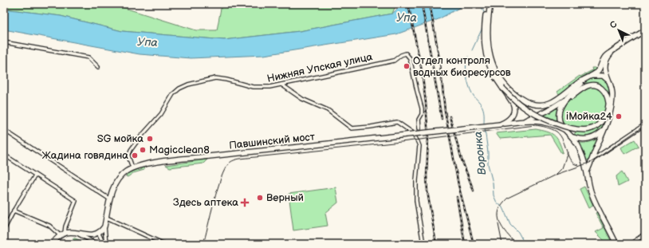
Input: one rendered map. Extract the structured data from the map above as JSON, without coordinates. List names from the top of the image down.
{
  "streets": {
    "main road": ["Павшинский мост"],
    "street": ["Нижняя Упская улица"]
  },
  "crossings": [
    ["Нижняя Упская улица", "Павшинский мост"]
  ],
  "water": ["Упа", "Воронка"],
  "places": {
    "other": [
      "Отдел контроля водных биоресурсов",
      "iМойка24",
      "SG мойка",
      "Magicclean8",
      "Жадина говядина",
      "Верный"
    ],
    "health": ["Здесь аптека"]
  },
  "north": "top left"
}
